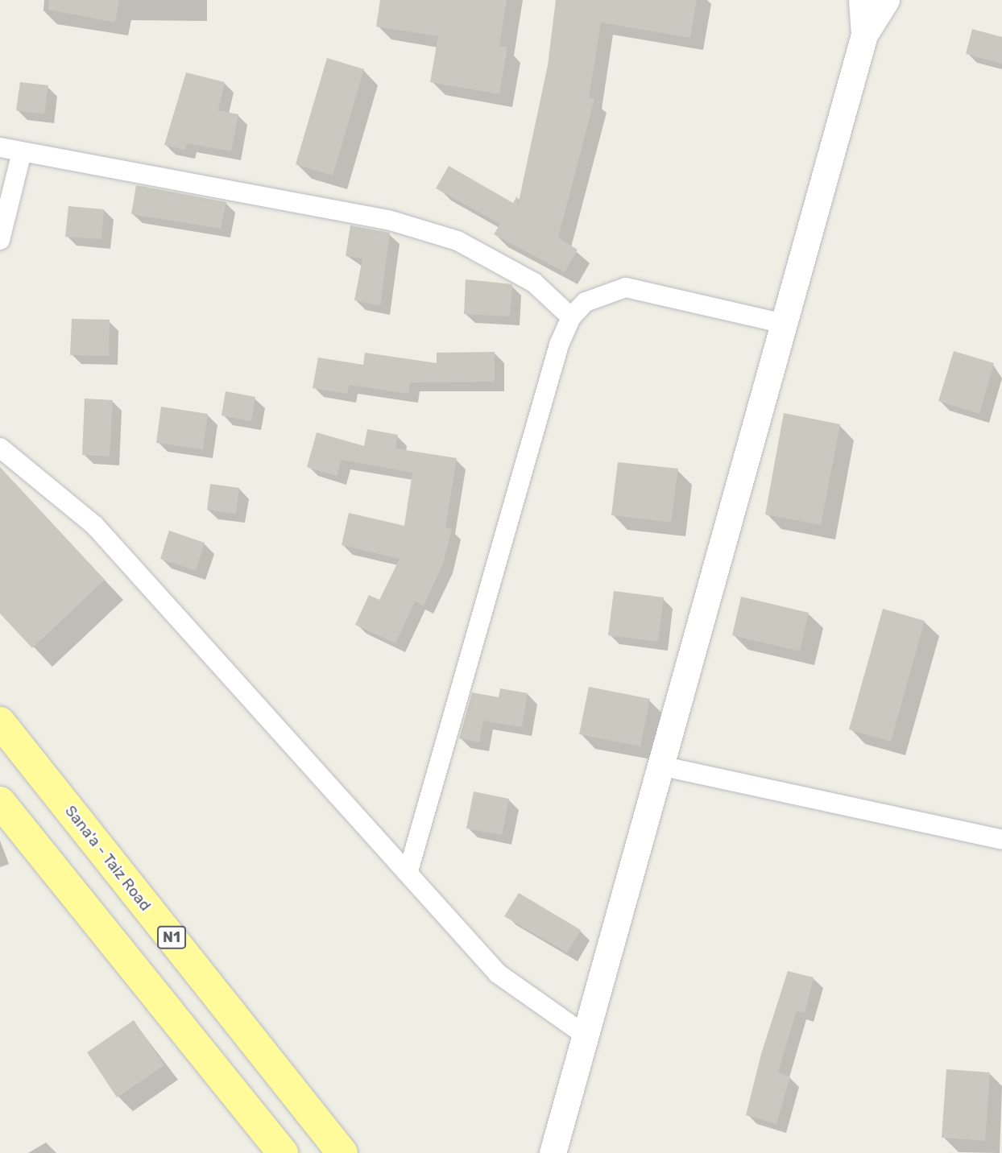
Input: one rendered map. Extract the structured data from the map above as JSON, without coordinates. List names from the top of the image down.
{
  "streets": {
    "highway": ["Sana'a - Taiz Road", "N1"]
  }
}
